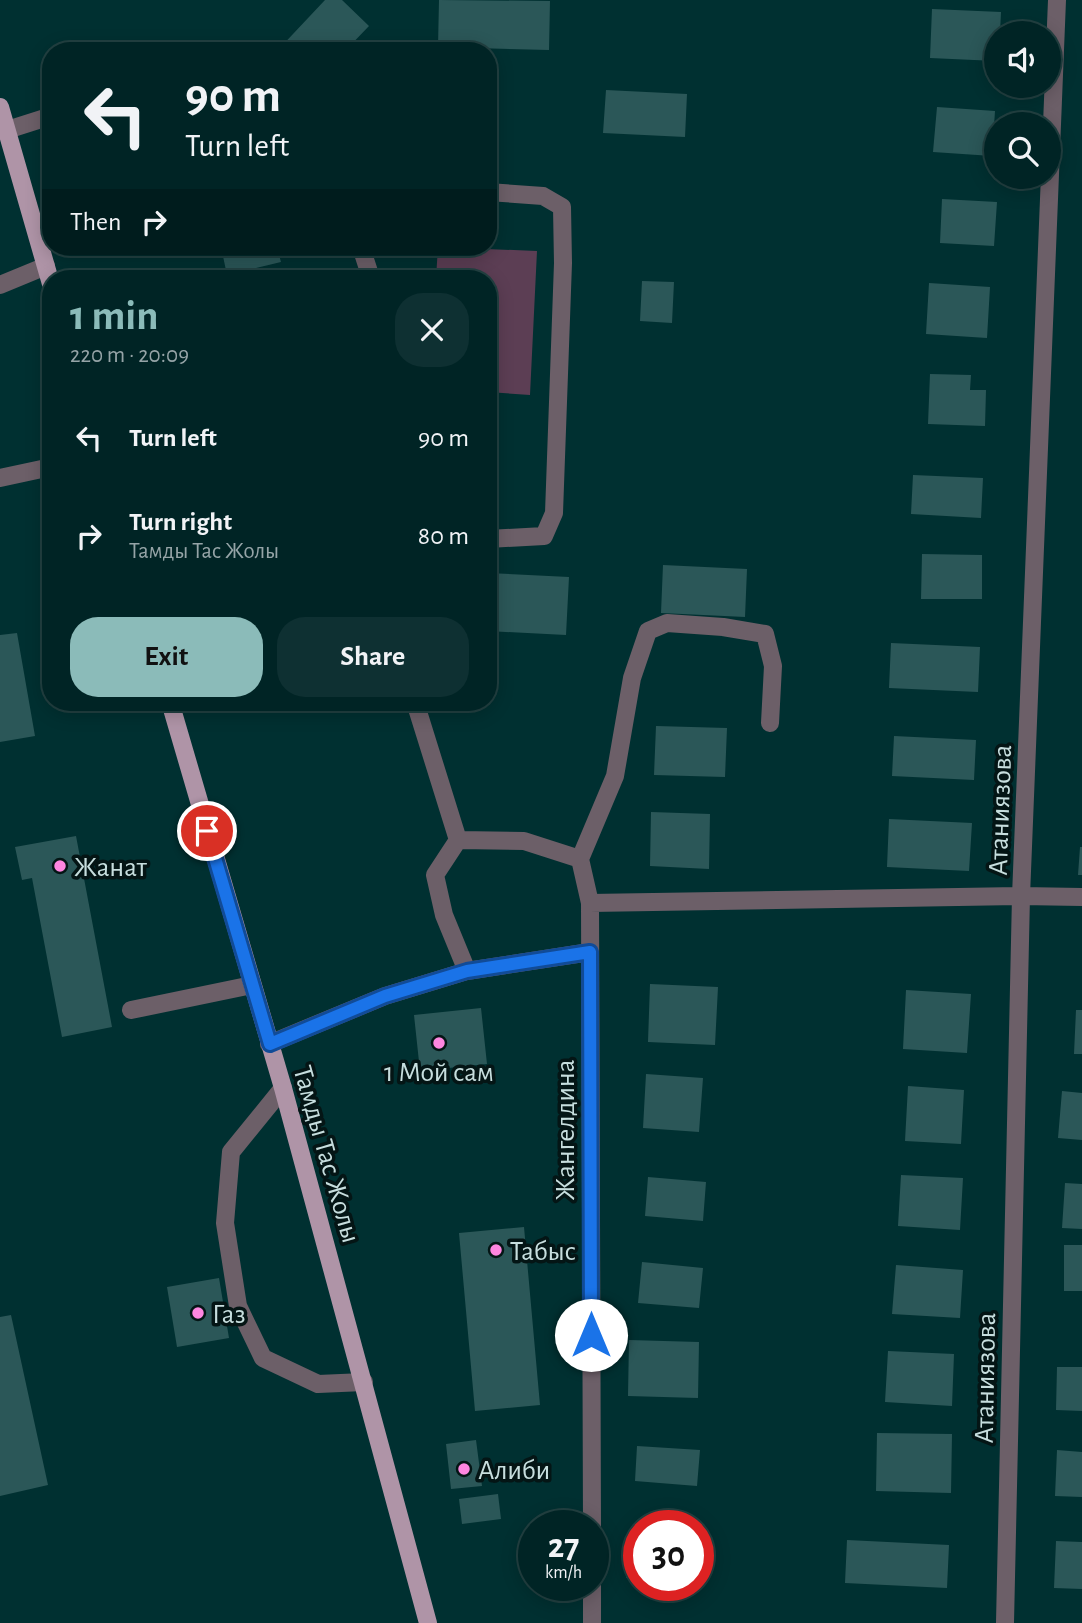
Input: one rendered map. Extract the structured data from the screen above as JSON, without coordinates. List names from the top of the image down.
{
  "streets": {
    "main road": ["Тамды Тас Жолы"],
    "street": ["Атаниязова", "Жангелдина"]
  },
  "places": [
    "Жанат",
    "1 Мой сам",
    "Табыс",
    "Газ",
    "Алиби"
  ],
  "page": {
    "turn": ["90 m", "Turn left"],
    "then": "Then",
    "heading": ["1 min", "220 m · 20:09"],
    "list": [
      {
        "name": "Turn left",
        "value": "90 m"
      },
      {
        "name": "Turn right",
        "note": "Тамды Тас Жолы",
        "value": "80 m"
      }
    ],
    "buttons": ["Exit", "Share"],
    "speed": "27 km/h",
    "limit": "30"
  }
}
